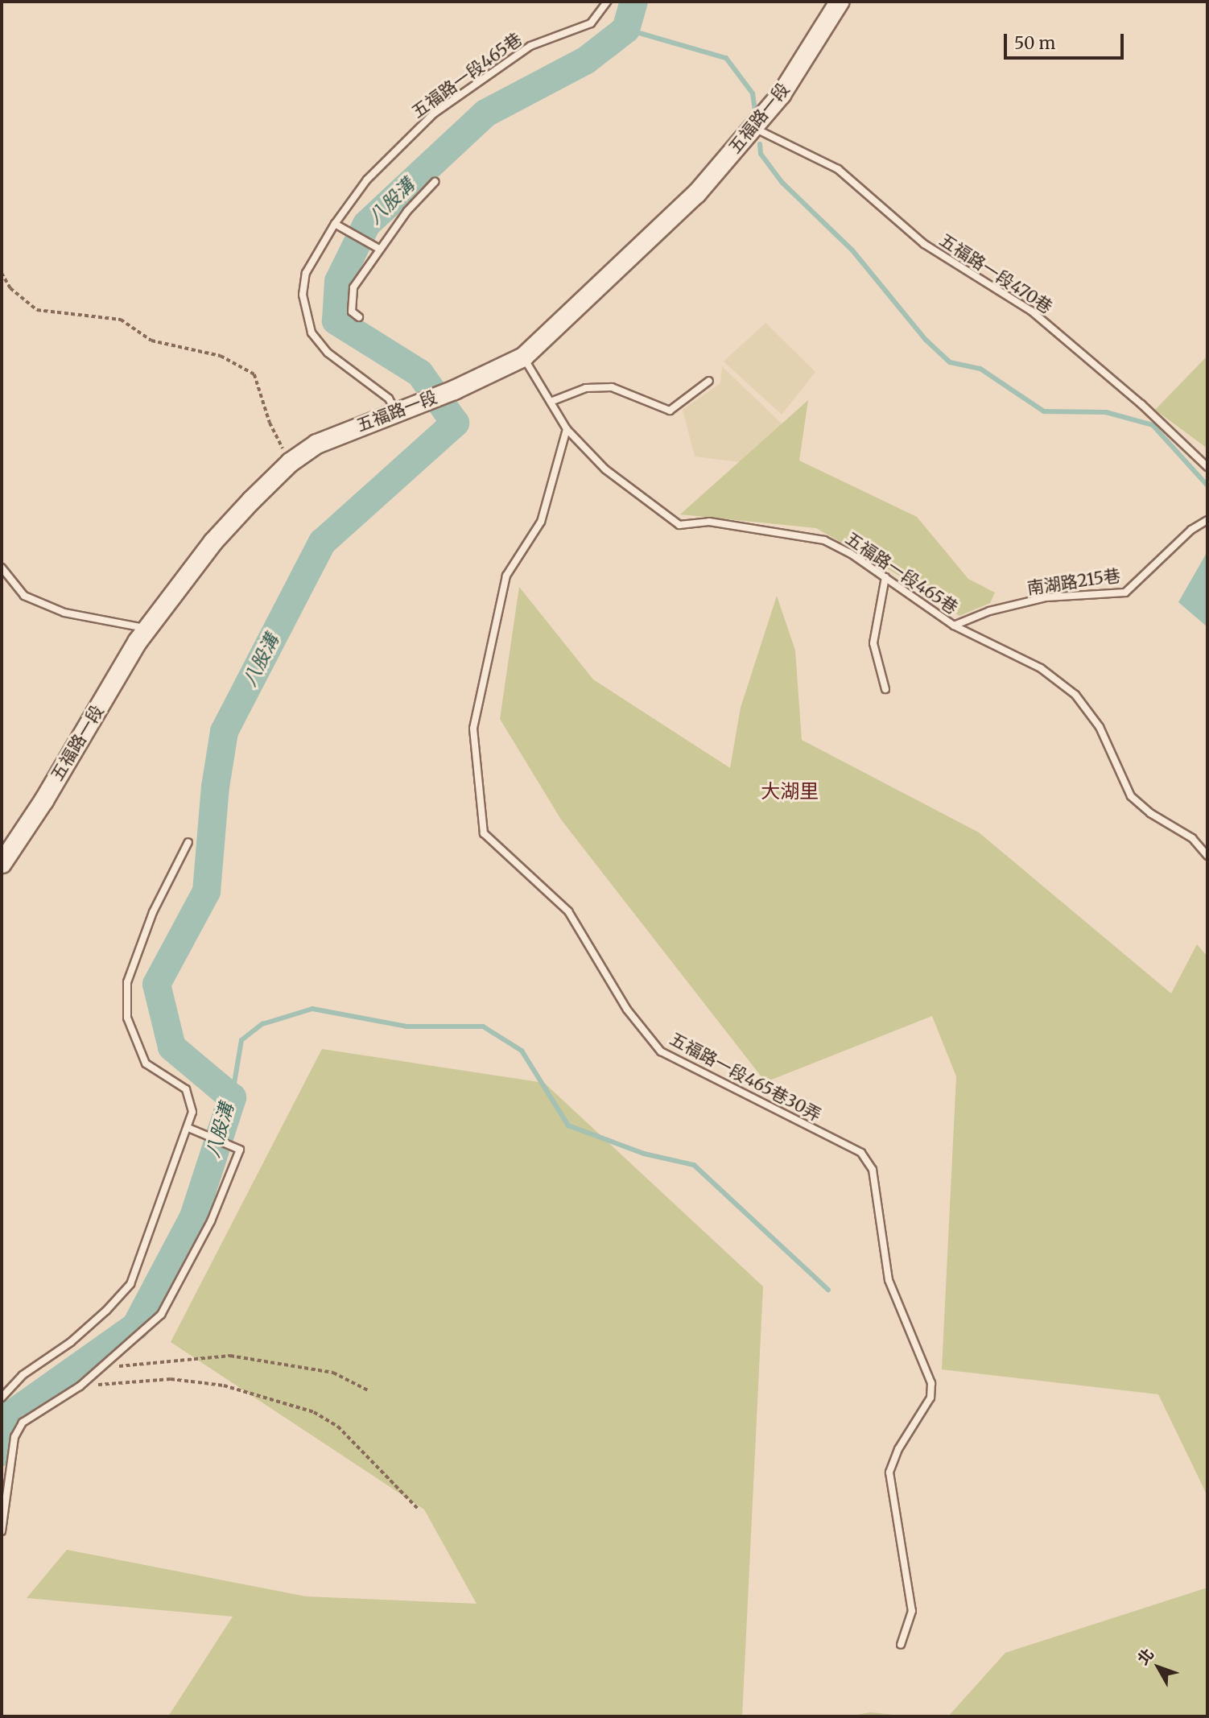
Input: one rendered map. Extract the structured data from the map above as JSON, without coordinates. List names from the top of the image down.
{
  "streets": {
    "main road": ["五福路一段"],
    "lane": [
      "五福路一段465巷",
      "五福路一段470巷",
      "南湖路215巷",
      "五福路一段465巷30弄"
    ]
  },
  "crossings": [
    ["五福路一段465巷", "五福路一段"],
    ["五福路一段465巷", "南湖路215巷"],
    ["五福路一段465巷", "五福路一段465巷30弄"],
    ["五福路一段", "五福路一段470巷"]
  ],
  "districts": ["大湖里"],
  "water": ["八股溝"],
  "scale_bar": "50 m",
  "north": "top left"
}
